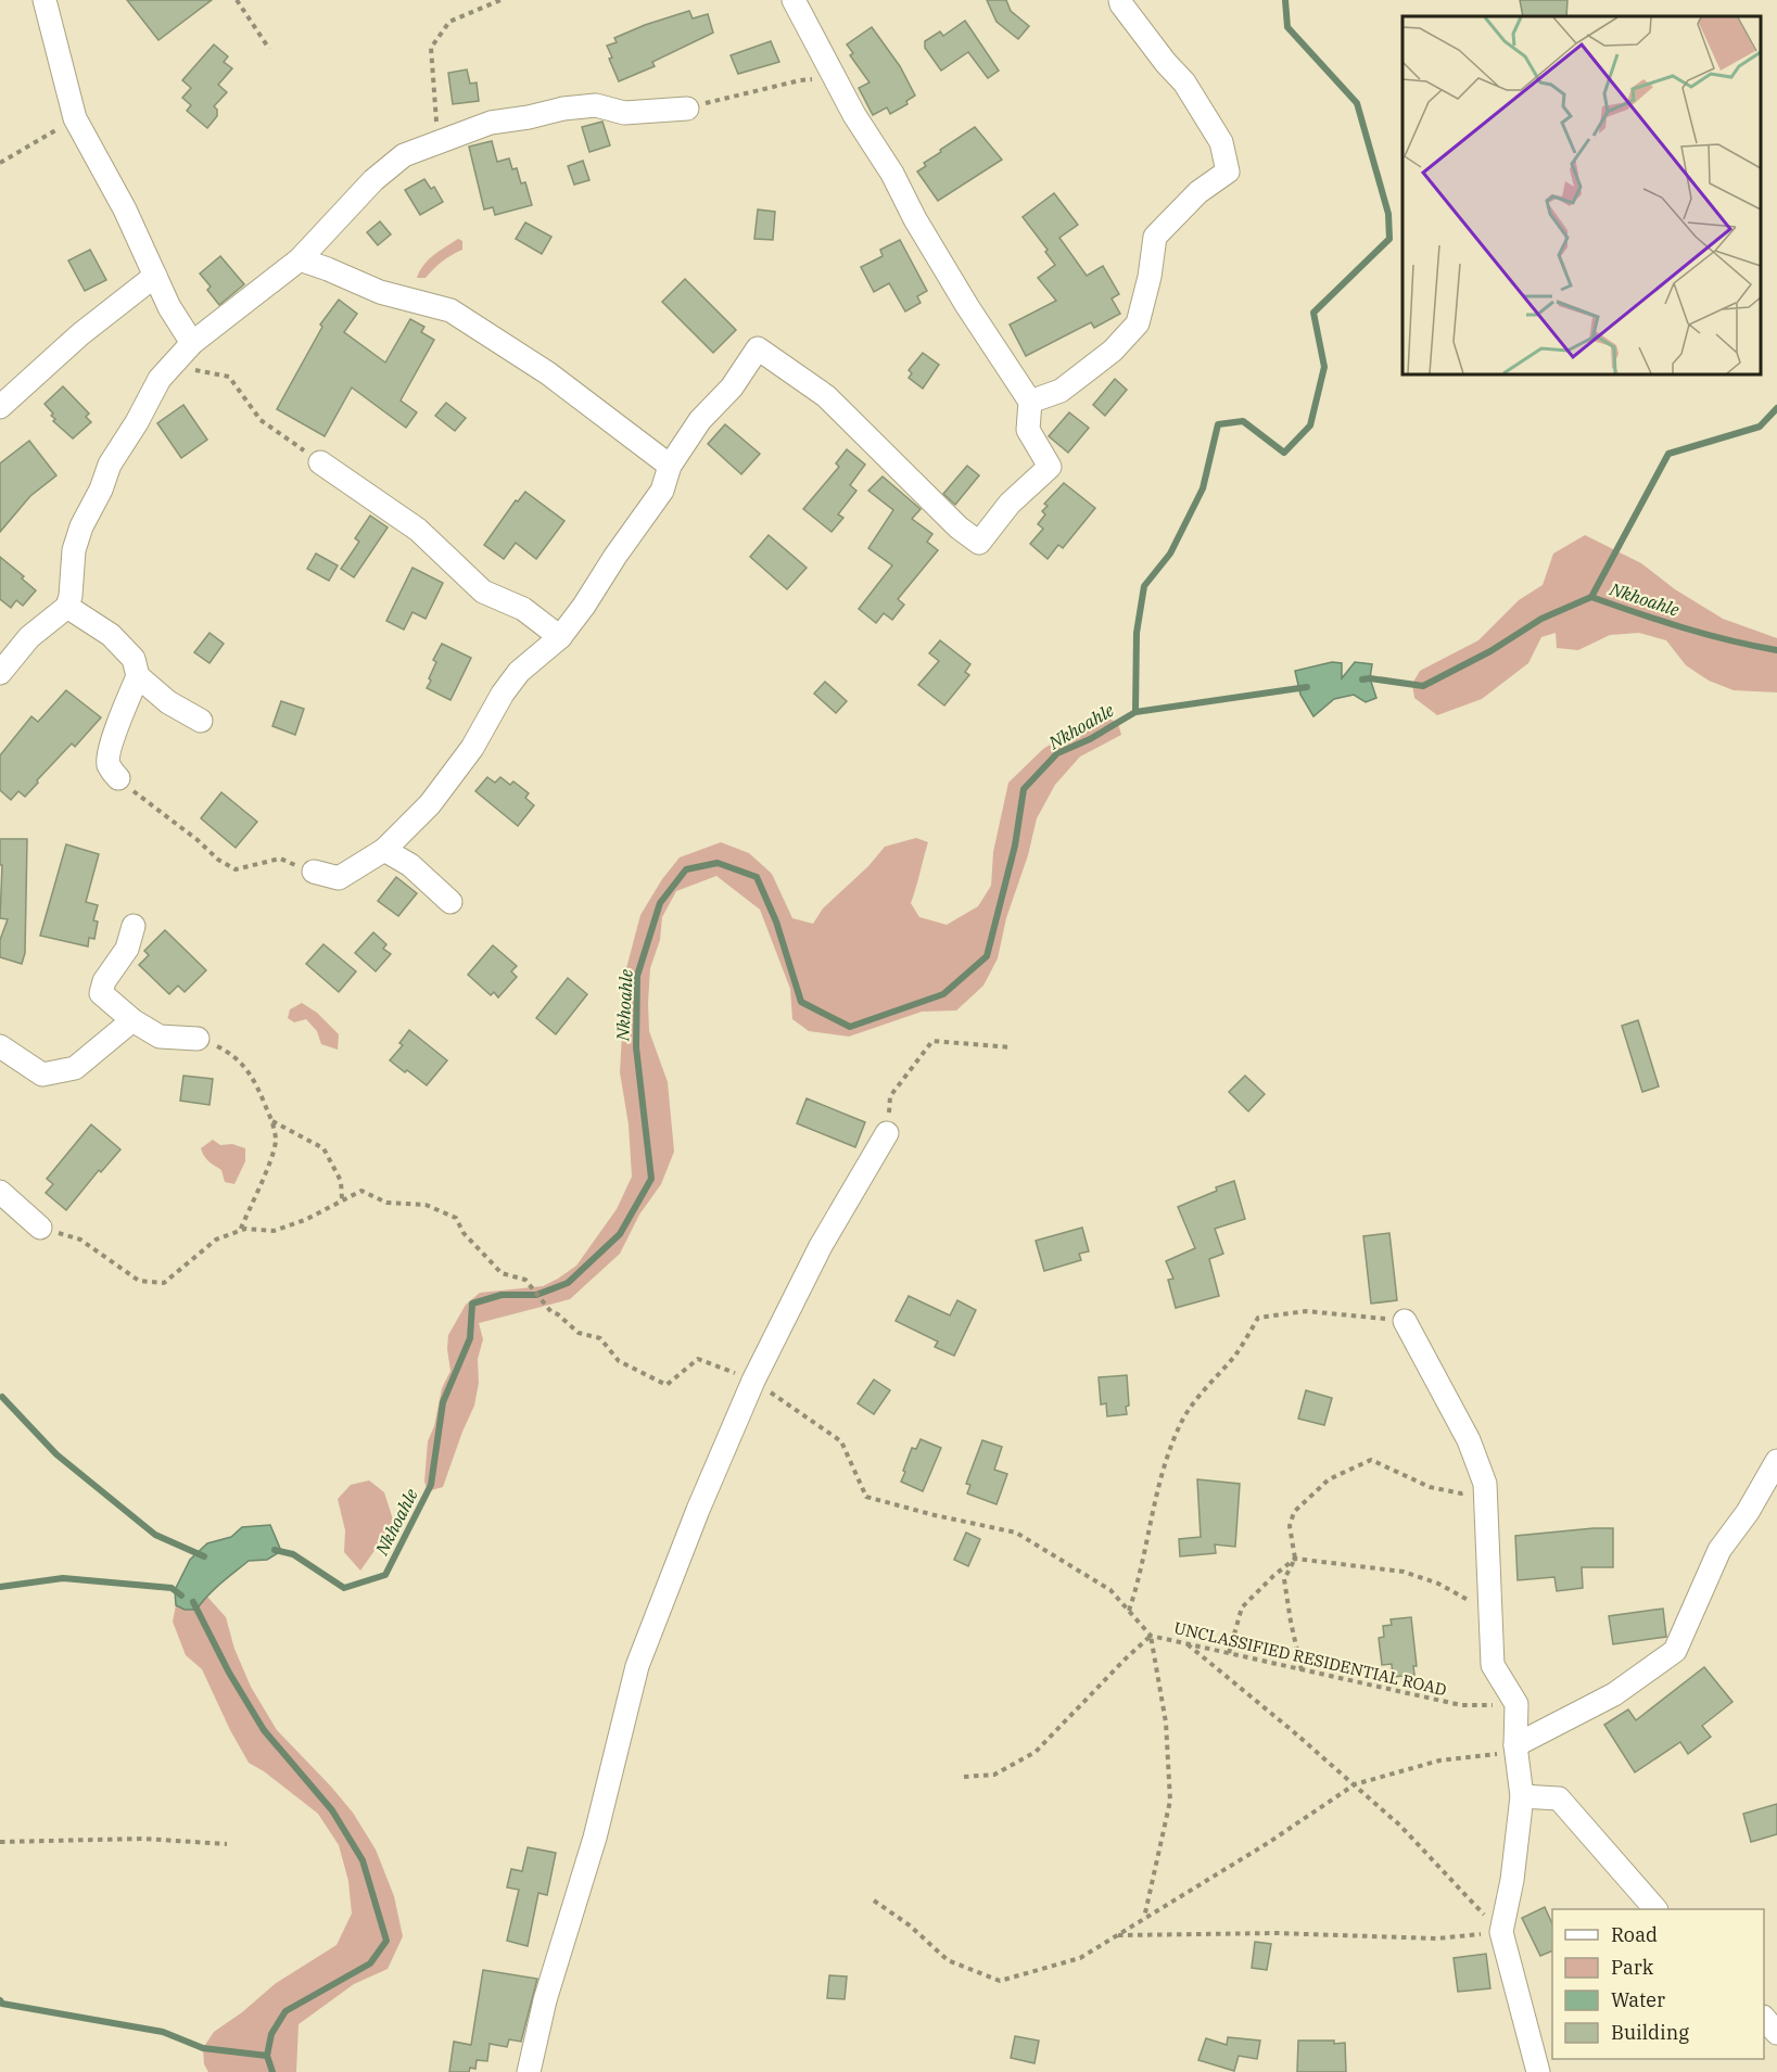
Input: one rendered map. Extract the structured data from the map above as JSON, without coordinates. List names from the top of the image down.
{
  "streets": {
    "path": ["UNCLASSIFIED RESIDENTIAL ROAD"]
  },
  "water": ["Nkhoahle"],
  "legend": [
    "Road",
    "Park",
    "Water",
    "Building"
  ]
}
